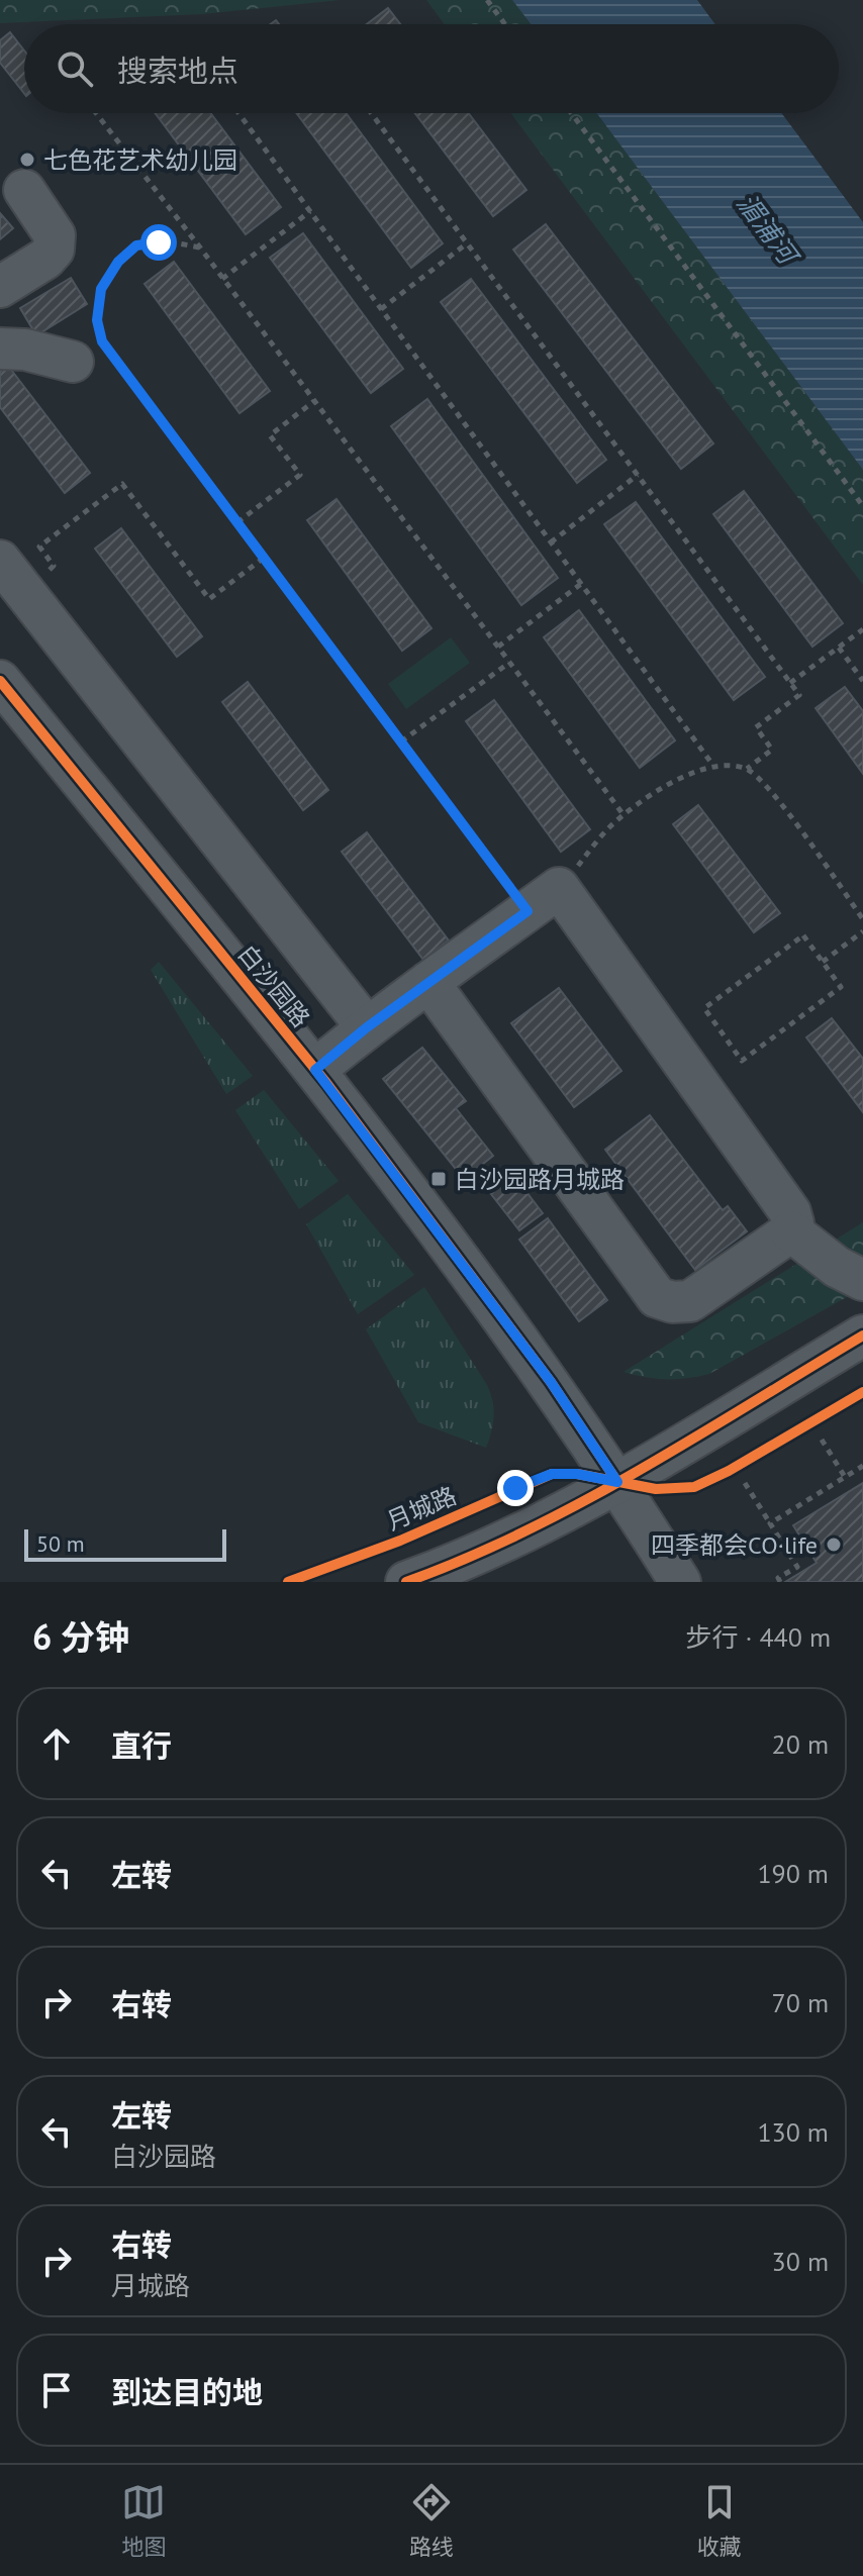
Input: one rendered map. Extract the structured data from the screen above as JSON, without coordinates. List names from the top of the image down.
{
  "streets": {
    "street": ["白沙园路"],
    "cycle path": ["月城路"]
  },
  "water": ["湄浦河"],
  "places": {
    "other": ["七色花艺术幼儿园", "四季都会CO·life"],
    "transit": ["白沙园路月城路"]
  },
  "scale_bar": "50 m",
  "page": {
    "search": "搜索地点",
    "scale": "50 m",
    "heading": ["6 分钟", "步行 · 440 m"],
    "list": [
      ["直行", "20 m"],
      ["左转", "190 m"],
      ["右转", "70 m"],
      ["左转", "白沙园路", "130 m"],
      ["右转", "月城路", "30 m"],
      "到达目的地"
    ],
    "nav": ["地图", "路线", "收藏"]
  }
}
